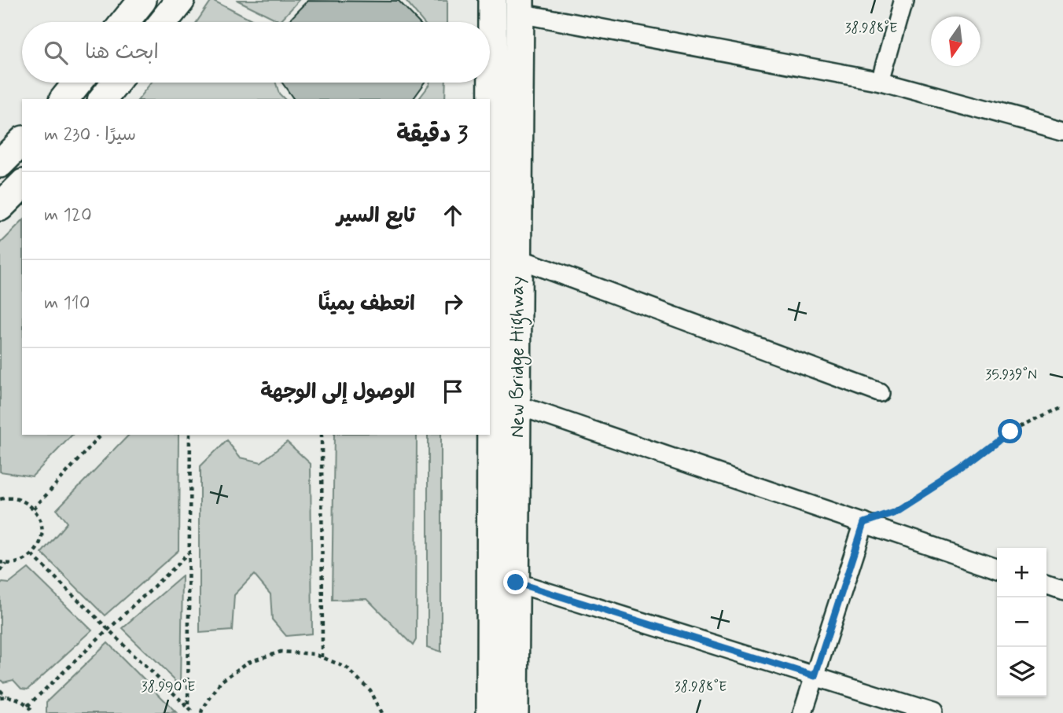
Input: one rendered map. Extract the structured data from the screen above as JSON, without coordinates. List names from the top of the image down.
{
  "streets": {
    "main road": ["New Bridge Highway"]
  },
  "north": "bottom",
  "page": {
    "search": "ابحث هنا",
    "heading": ["3 دقيقة", "سيرًا · 230 m"],
    "list": [
      ["تابع السير", "120 m"],
      ["انعطف يمينًا", "110 m"],
      "الوصول إلى الوجهة"
    ],
    "map_buttons": ["+", "−"]
  },
  "coordinates": ["38.988°E", "35.939°N", "38.990°E"]
}
